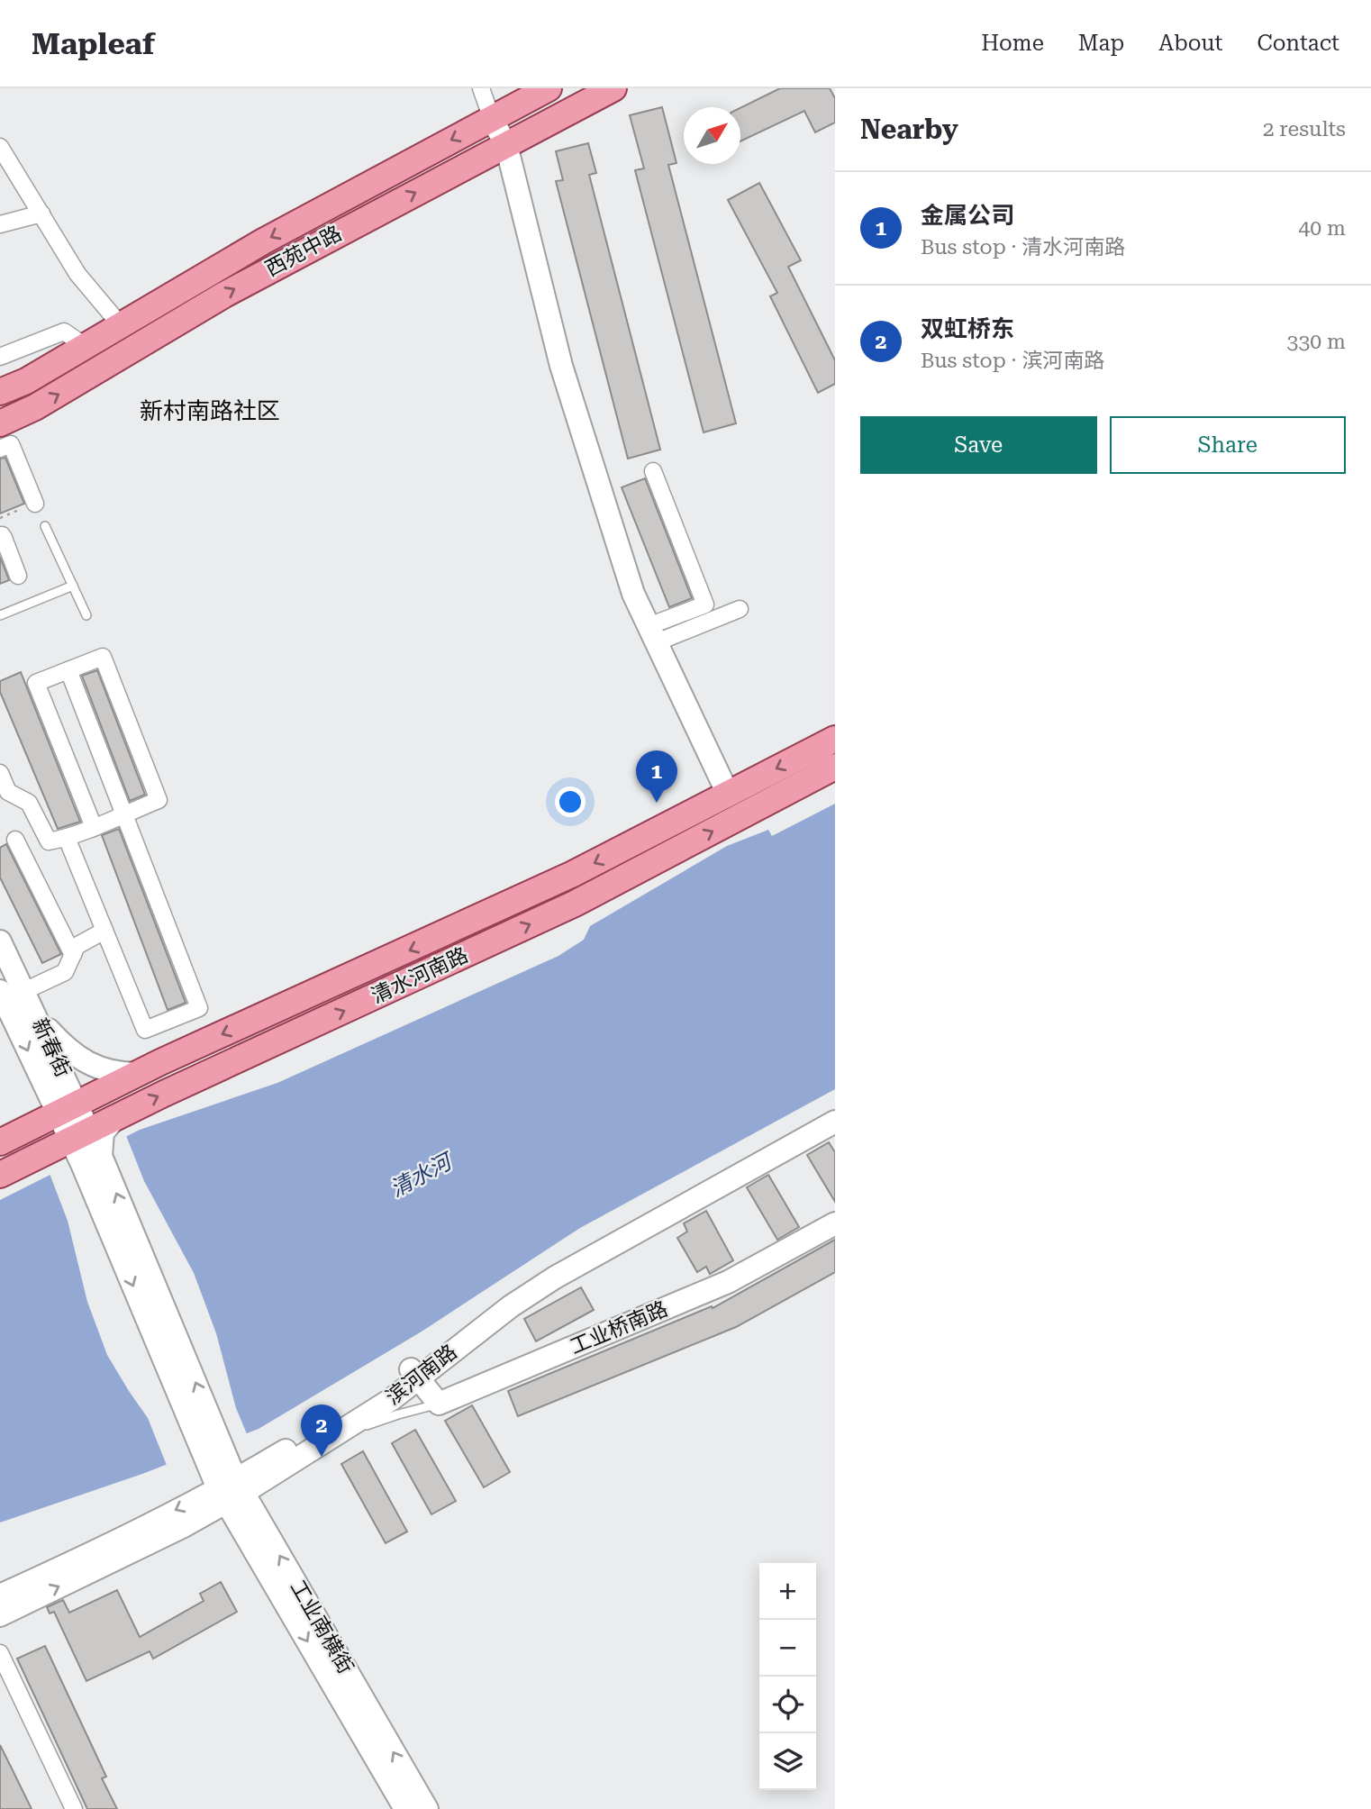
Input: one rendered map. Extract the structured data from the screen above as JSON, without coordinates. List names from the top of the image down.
{
  "streets": {
    "main road": [
      "西苑中路",
      "清水河南路",
      "新春街",
      "工业桥南路",
      "滨河南路",
      "工业南横街"
    ]
  },
  "crossings": [
    ["清水河南路", "新春街"],
    ["新春街", "工业南横街"],
    ["滨河南路", "工业南横街"]
  ],
  "districts": ["新村南路社区"],
  "water": ["清水河"],
  "north": "top right",
  "page": {
    "header": "Mapleaf",
    "nav": [
      "Home",
      "Map",
      "About",
      "Contact"
    ],
    "heading": ["Nearby", "2 results"],
    "list": [
      {
        "mark": "1",
        "name": "金属公司",
        "note": "Bus stop · 清水河南路",
        "value": "40 m"
      },
      {
        "mark": "2",
        "name": "双虹桥东",
        "note": "Bus stop · 滨河南路",
        "value": "330 m"
      }
    ],
    "buttons": ["Save", "Share"],
    "pins": ["1", "2"],
    "map_buttons": ["+", "−"]
  }
}
